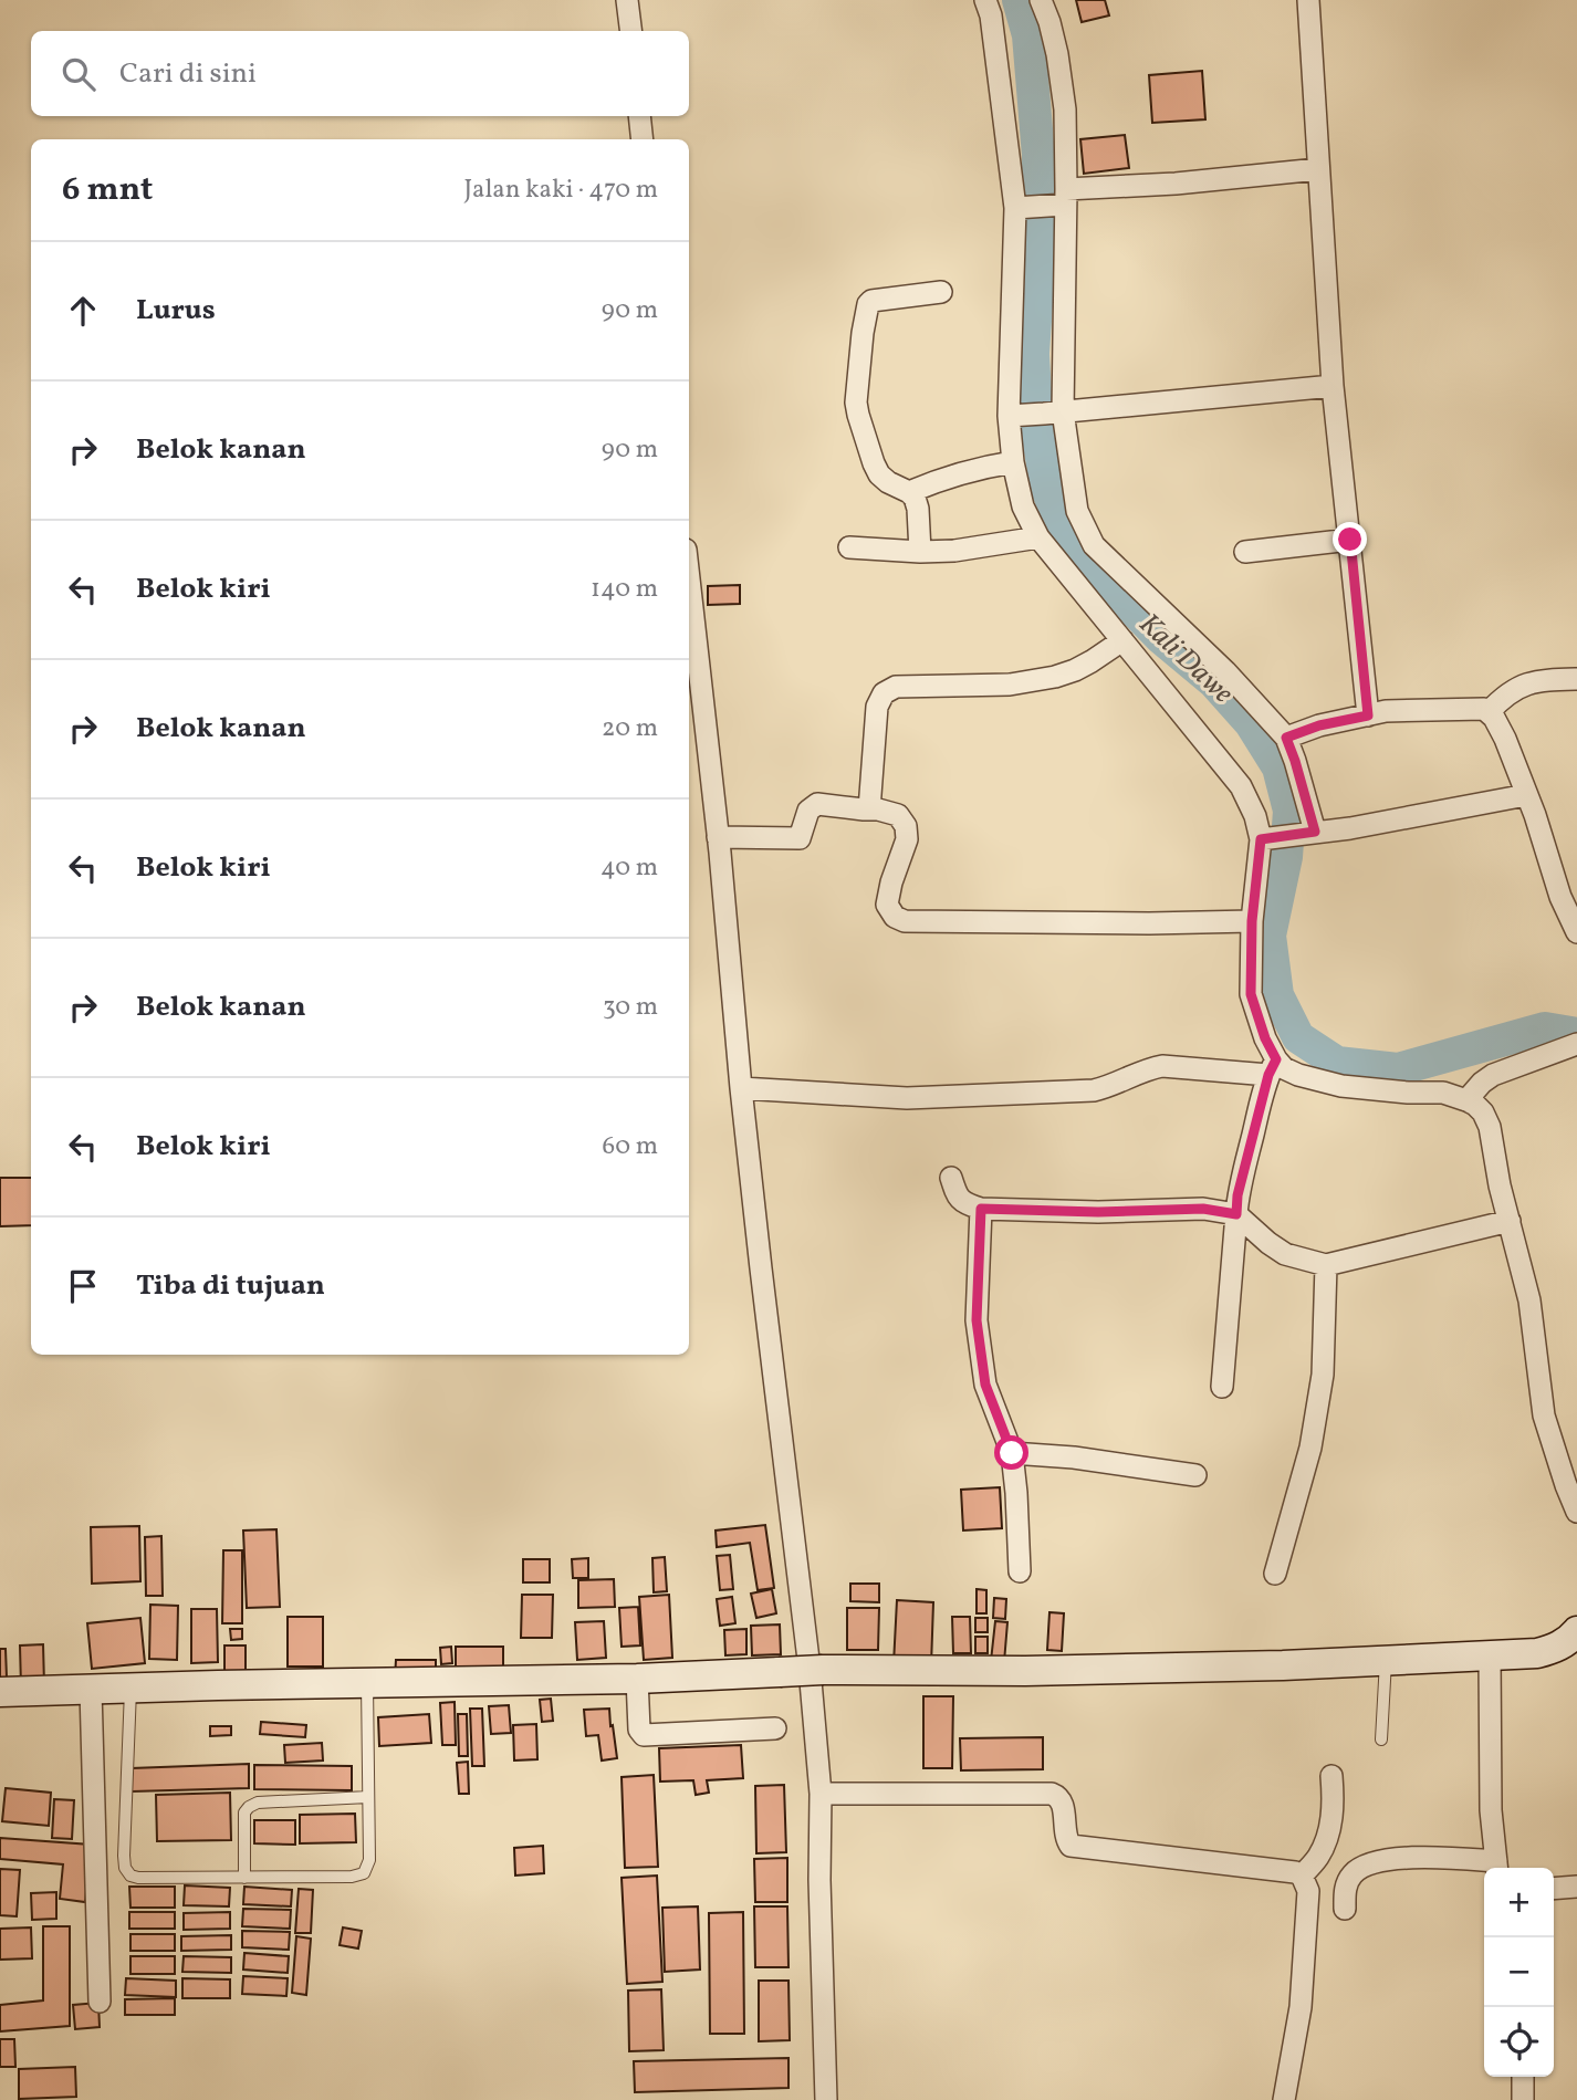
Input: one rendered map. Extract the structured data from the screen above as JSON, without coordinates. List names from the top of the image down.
{
  "water": ["Kali Dawe"],
  "page": {
    "search": "Cari di sini",
    "heading": ["6 mnt", "Jalan kaki · 470 m"],
    "list": [
      ["Lurus", "90 m"],
      ["Belok kanan", "90 m"],
      ["Belok kiri", "140 m"],
      ["Belok kanan", "20 m"],
      ["Belok kiri", "40 m"],
      ["Belok kanan", "30 m"],
      ["Belok kiri", "60 m"],
      "Tiba di tujuan"
    ],
    "map_buttons": ["+", "−"]
  }
}
